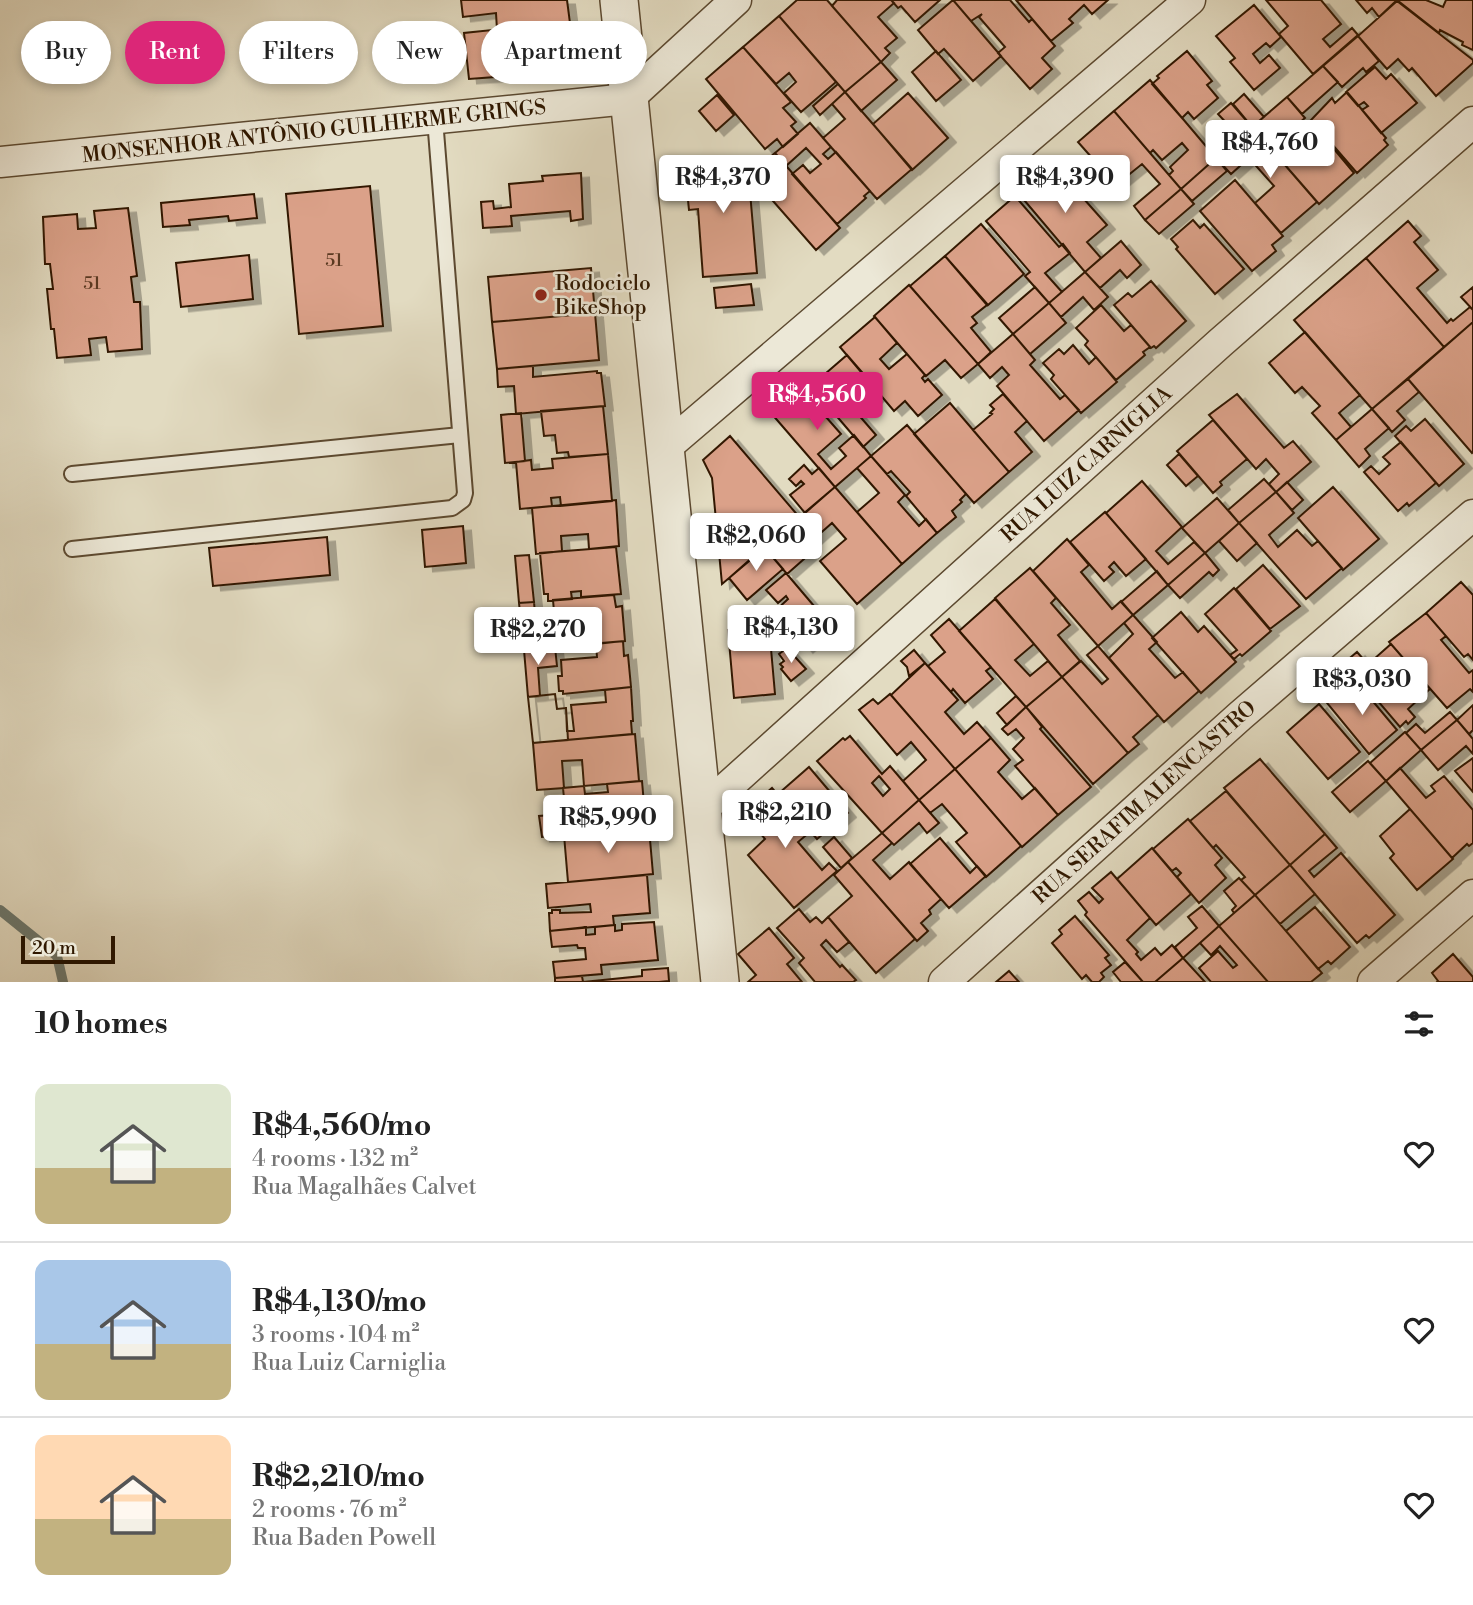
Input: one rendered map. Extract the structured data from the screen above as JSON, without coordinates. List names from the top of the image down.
{
  "streets": {
    "street": ["MONSENHOR ANTÔNIO GUILHERME GRINGS", "RUA LUIZ CARNIGLIA", "RUA SERAFIM ALENCASTRO"]
  },
  "places": ["Rodociclo BikeShop"],
  "house_numbers": ["51", "51"],
  "scale_bar": "20 m",
  "page": {
    "chip": [
      "Buy",
      "Rent",
      "Filters",
      "New",
      "Apartment"
    ],
    "price": [
      "R$4,760",
      "R$4,370",
      "R$4,390",
      "R$4,560",
      "R$2,060",
      "R$4,130",
      "R$2,270",
      "R$3,030",
      "R$2,210",
      "R$5,990"
    ],
    "scale": "20 m",
    "heading": "10 homes",
    "list": [
      {
        "name": "R$4,560/mo",
        "note": "4 rooms · 132 m² · Rua Magalhães Calvet"
      },
      {
        "name": "R$4,130/mo",
        "note": "3 rooms · 104 m² · Rua Luiz Carniglia"
      },
      {
        "name": "R$2,210/mo",
        "note": "2 rooms · 76 m² · Rua Baden Powell"
      }
    ]
  }
}
